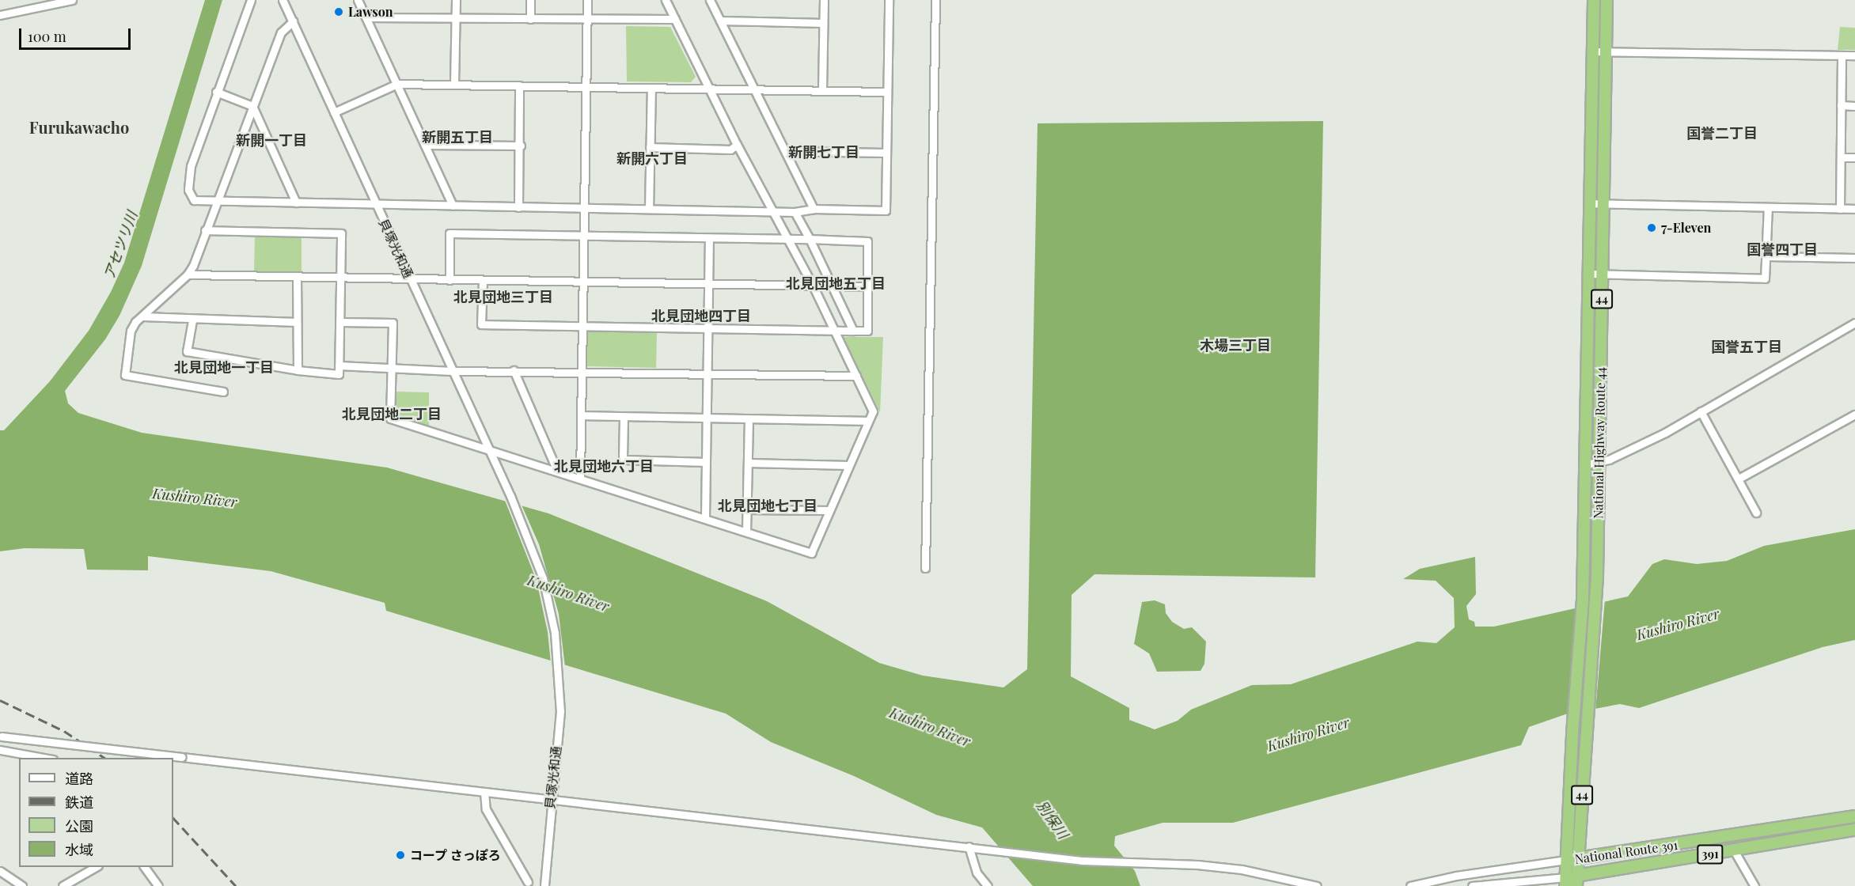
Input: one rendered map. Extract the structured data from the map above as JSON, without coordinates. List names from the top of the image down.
{
  "streets": {
    "highway": [
      "44",
      "National Highway Route 44",
      "National Route 391",
      "391"
    ],
    "street": ["貝塚光和通"]
  },
  "crossings": [
    ["44", "National Highway Route 44"],
    ["44", "National Route 391"],
    ["44", "391"],
    ["National Highway Route 44", "National Route 391"],
    ["National Highway Route 44", "391"]
  ],
  "districts": [
    "Furukawacho",
    "国誉二丁目",
    "新開五丁目",
    "新開一丁目",
    "新開七丁目",
    "新開六丁目",
    "国誉四丁目",
    "北見団地五丁目",
    "北見団地三丁目",
    "北見団地四丁目",
    "木場三丁目",
    "国誉五丁目",
    "北見団地一丁目",
    "北見団地二丁目",
    "北見団地六丁目",
    "北見団地七丁目"
  ],
  "water": ["アセツリ川", "Kushiro River", "別保川"],
  "places": ["Lawson", "7-Eleven", "コープ さっぽろ"],
  "legend": [
    "道路",
    "鉄道",
    "公園",
    "水域"
  ],
  "scale_bar": "100 m"
}
